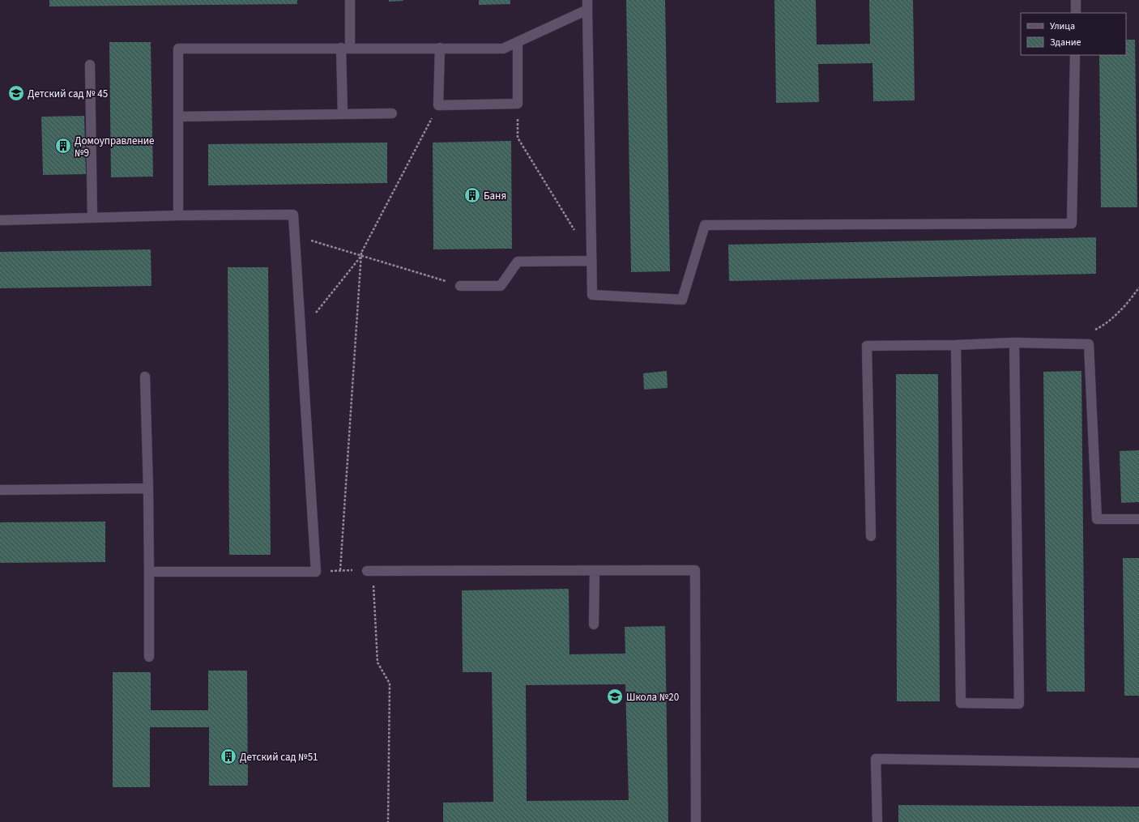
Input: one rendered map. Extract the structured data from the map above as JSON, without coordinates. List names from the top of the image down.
{
  "places": {
    "school or university": ["Детский сад № 45", "Школа №20"],
    "building": ["Домоуправление №9", "Баня", "Детский сад №51"]
  },
  "legend": ["Улица", "Здание"]
}
